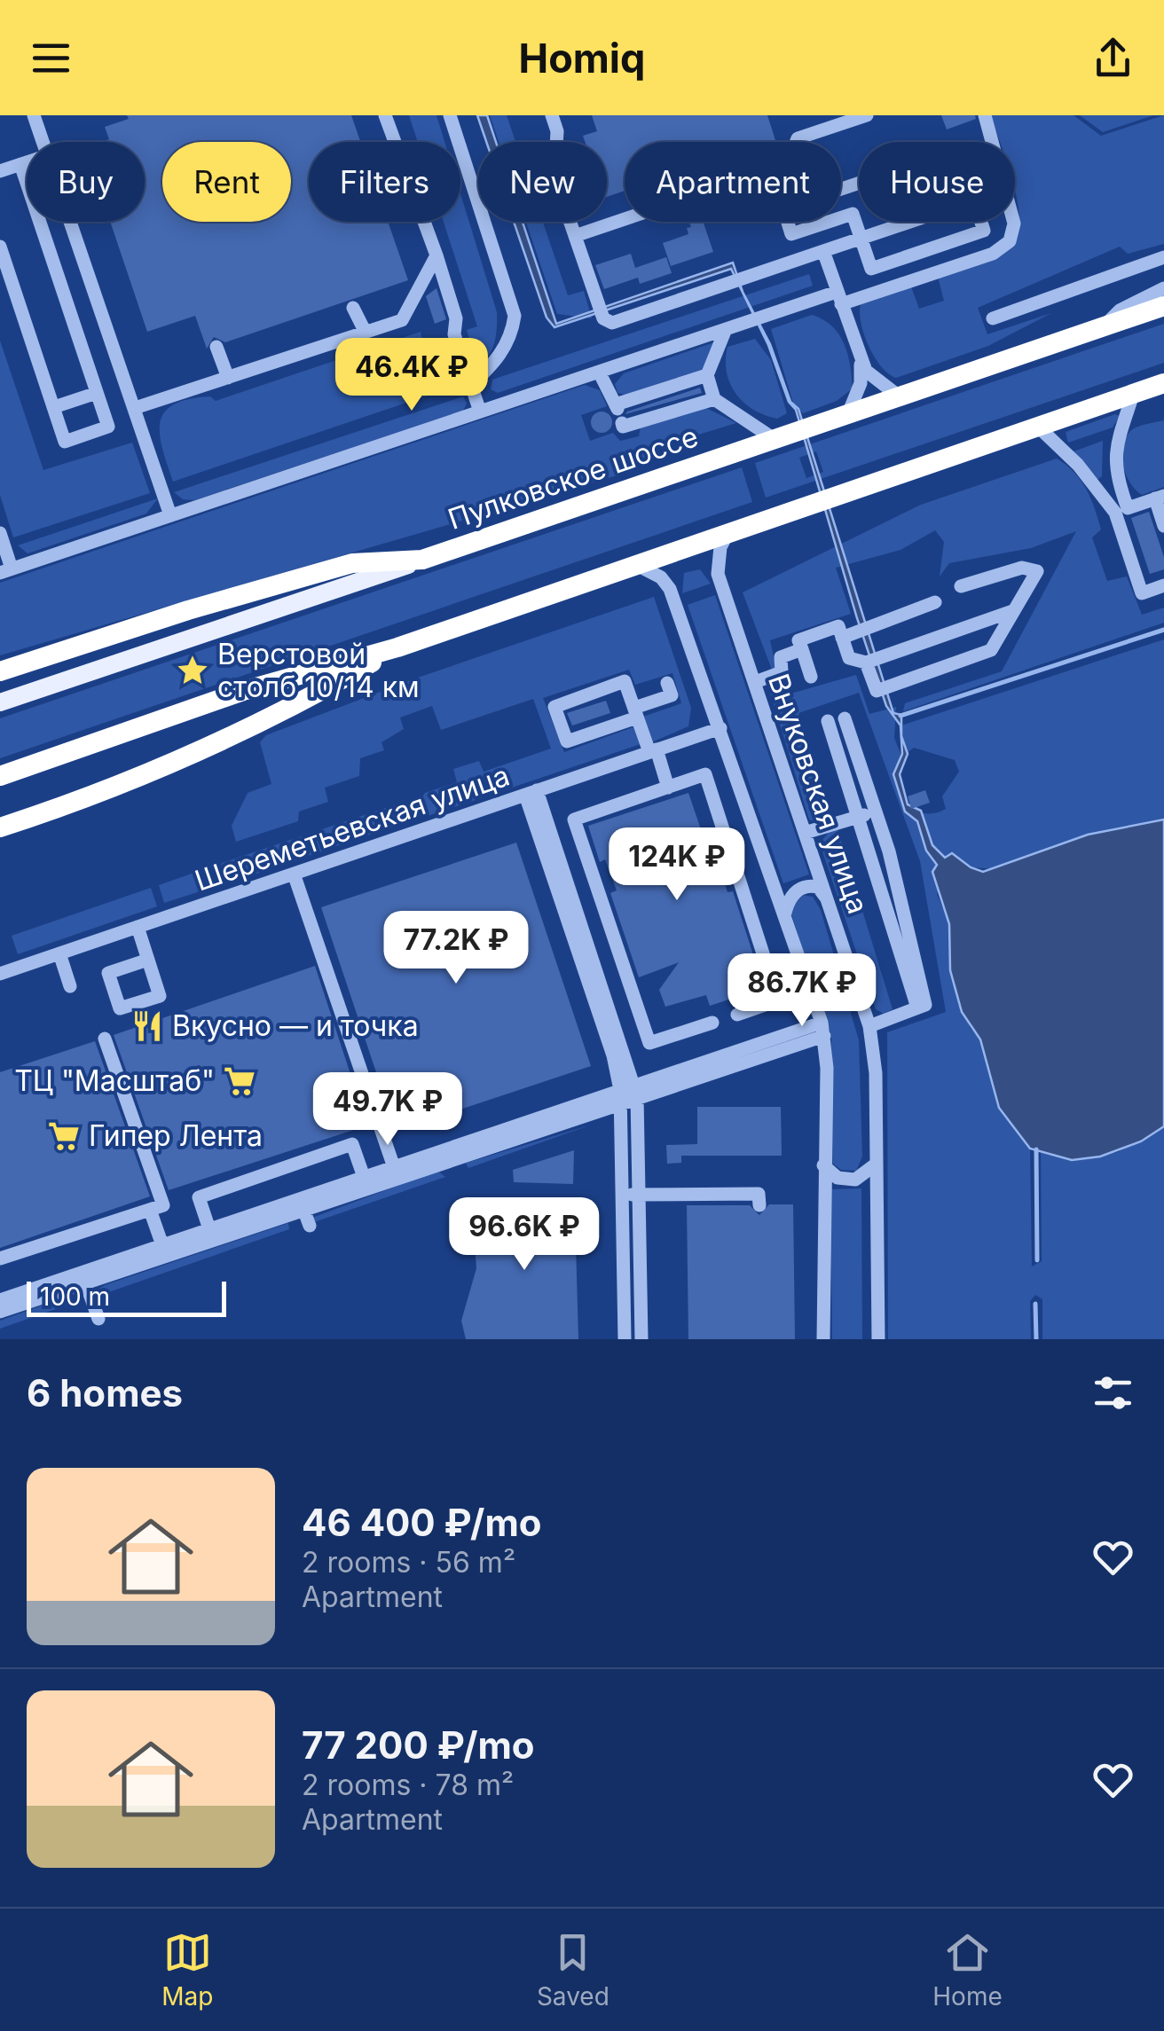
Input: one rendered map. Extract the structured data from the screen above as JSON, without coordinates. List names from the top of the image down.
{
  "streets": {
    "highway": ["Пулковское шоссе"],
    "street": ["Внуковская улица", "Шереметьевская улица"]
  },
  "places": {
    "place": ["Верстовой столб 10/14 км"],
    "restaurant": ["Вкусно — и точка"],
    "supermarket": ["ТЦ \"Масштаб\"", "Гипер Лента"]
  },
  "scale_bar": "100 m",
  "page": {
    "header": "Homiq",
    "chip": [
      "Buy",
      "Rent",
      "Filters",
      "New",
      "Apartment",
      "House"
    ],
    "price": [
      "46.4K ₽",
      "124K ₽",
      "77.2K ₽",
      "86.7K ₽",
      "49.7K ₽",
      "96.6K ₽"
    ],
    "scale": "100 m",
    "heading": "6 homes",
    "list": [
      {
        "name": "46 400 ₽/mo",
        "note": "2 rooms · 56 m² · Apartment"
      },
      {
        "name": "77 200 ₽/mo",
        "note": "2 rooms · 78 m² · Apartment"
      }
    ],
    "tabs": ["Map", "Saved", "Home"]
  }
}
